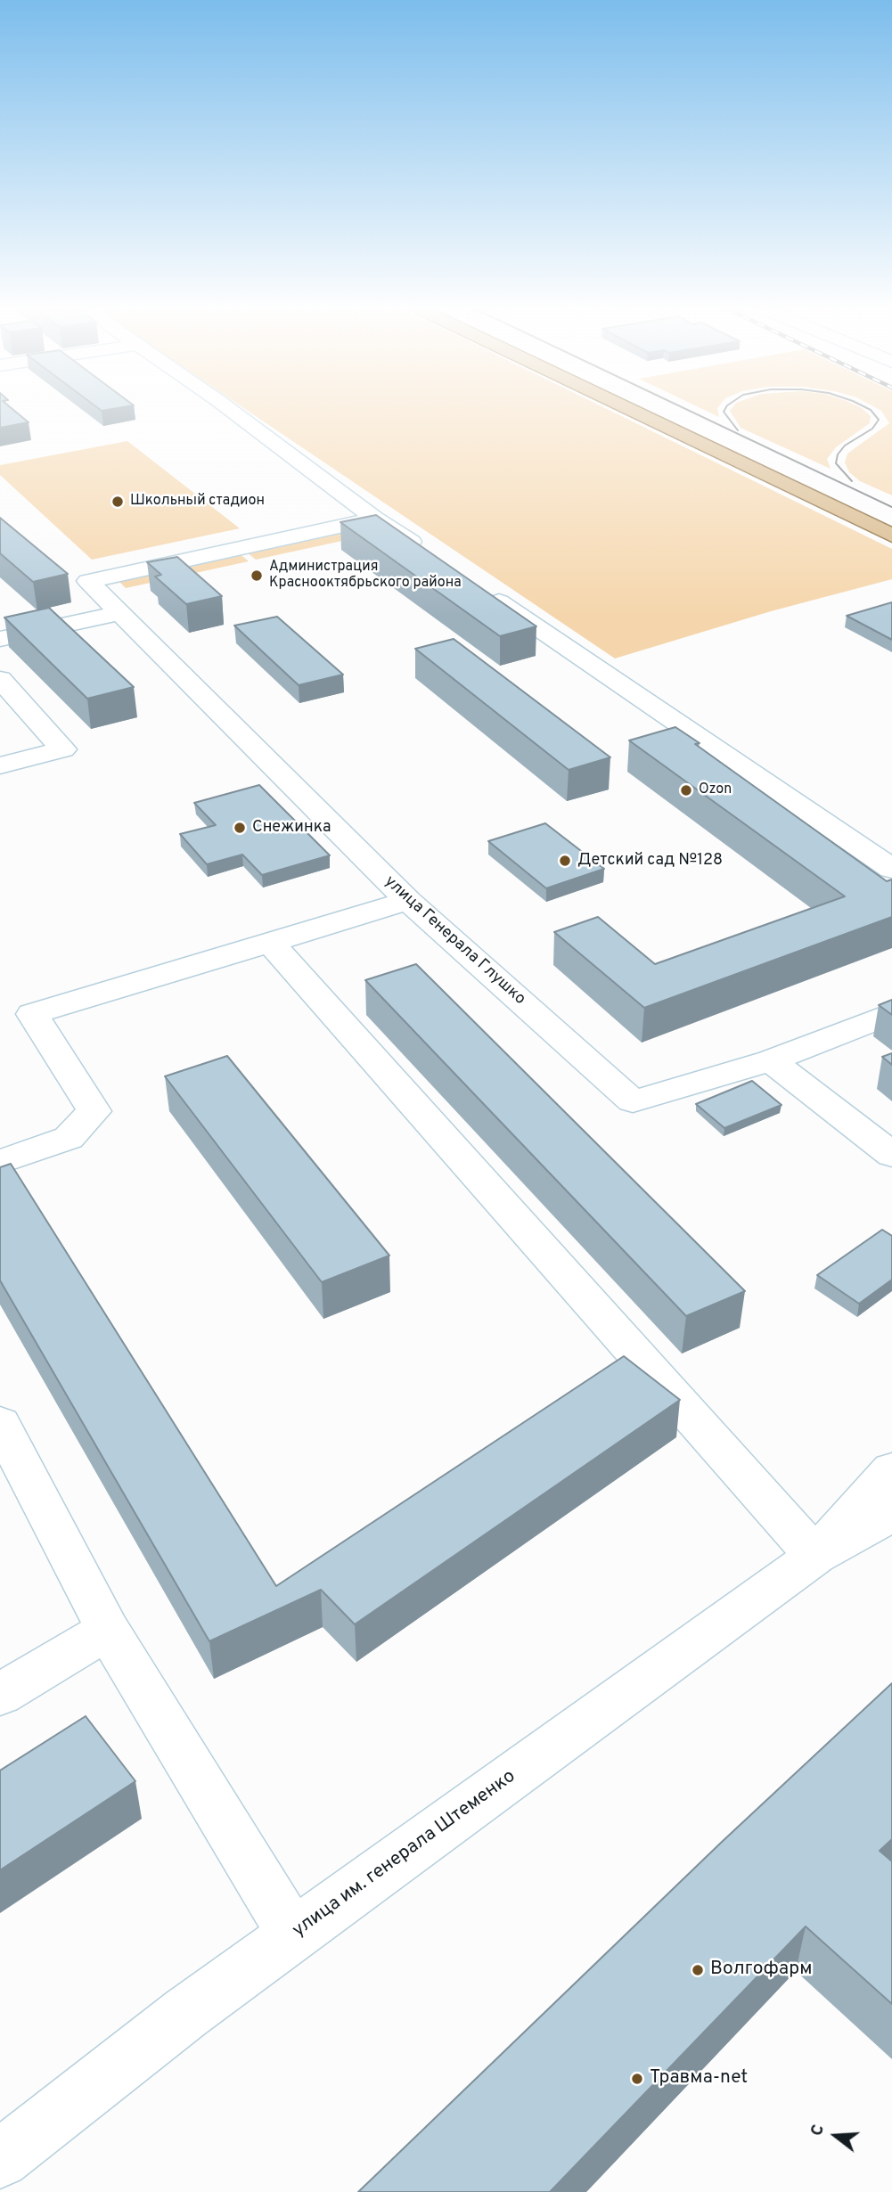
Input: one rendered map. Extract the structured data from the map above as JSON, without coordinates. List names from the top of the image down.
{
  "streets": {
    "street": ["улица Генерала Глушко", "улица им. генерала Штеменко"]
  },
  "places": [
    "Школьный стадион",
    "Администрация Краснооктябрьского района",
    "Ozon",
    "Снежинка",
    "Детский сад №128",
    "Волгофарм",
    "Травма-net"
  ],
  "north": "left"
}
